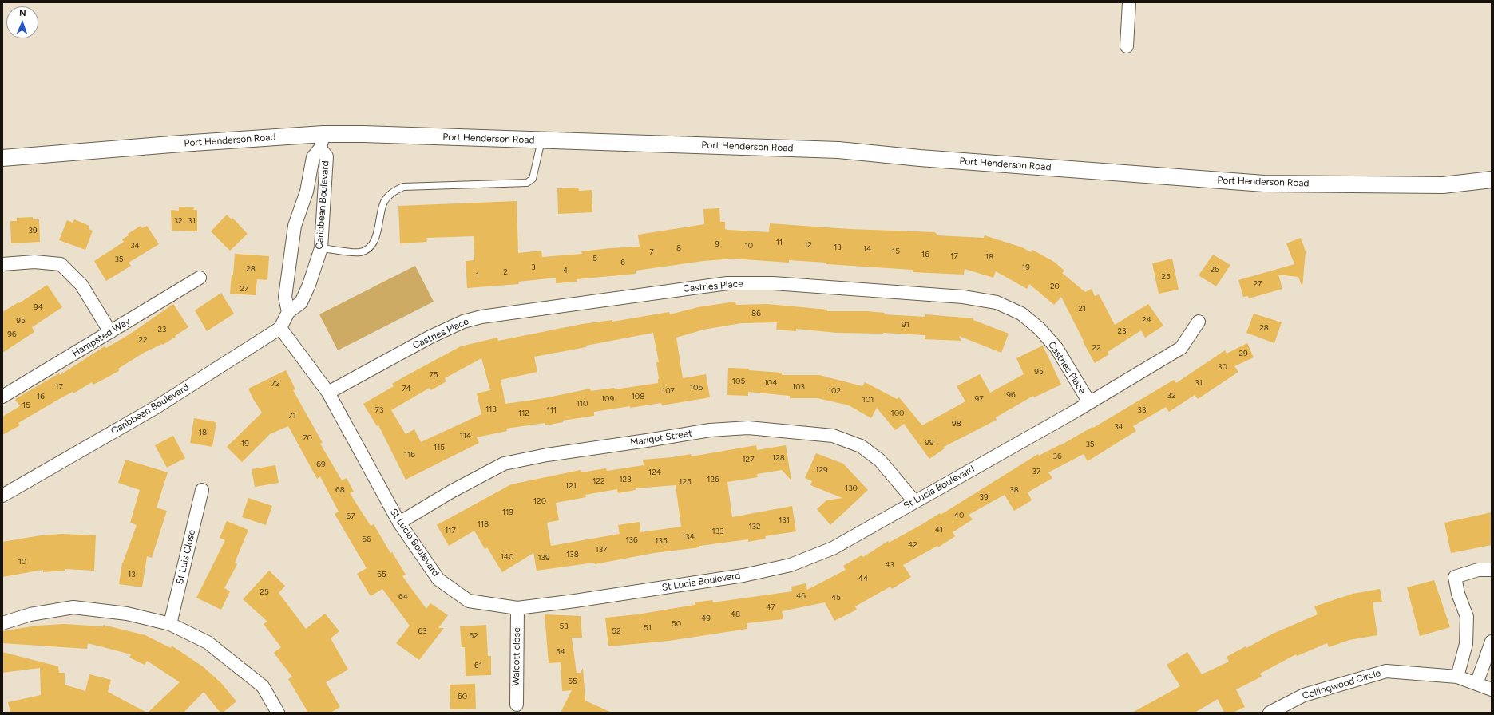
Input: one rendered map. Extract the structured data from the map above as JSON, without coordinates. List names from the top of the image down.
{
  "streets": {
    "street": [
      "Port Henderson Road",
      "Caribbean Boulevard",
      "Castries Place",
      "Hampsted Way",
      "Marigot Street",
      "St Lucia Boulevard",
      "St Luis Close",
      "Walcott close",
      "Collingwood Circle"
    ]
  },
  "crossings": [
    ["Port Henderson Road", "Caribbean Boulevard"],
    ["Caribbean Boulevard", "St Lucia Boulevard"],
    ["Castries Place", "St Lucia Boulevard"],
    ["Marigot Street", "St Lucia Boulevard"],
    ["St Lucia Boulevard", "Walcott close"]
  ],
  "house_numbers": [
    "32",
    "31",
    "39",
    "11",
    "9",
    "12",
    "34",
    "10",
    "13",
    "8",
    "14",
    "15",
    "7",
    "16",
    "17",
    "18",
    "5",
    "35",
    "6",
    "3",
    "19",
    "28",
    "26",
    "4",
    "2",
    "1",
    "25",
    "27",
    "20",
    "27",
    "94",
    "21",
    "86",
    "24",
    "95",
    "91",
    "28",
    "23",
    "23",
    "96",
    "22",
    "22",
    "29",
    "30",
    "95",
    "75",
    "105",
    "104",
    "31",
    "72",
    "17",
    "103",
    "106",
    "74",
    "107",
    "102",
    "96",
    "32",
    "16",
    "108",
    "109",
    "97",
    "101",
    "110",
    "15",
    "113",
    "73",
    "111",
    "33",
    "112",
    "100",
    "71",
    "98",
    "34",
    "18",
    "114",
    "70",
    "99",
    "19",
    "35",
    "115",
    "116",
    "36",
    "128",
    "127",
    "69",
    "129",
    "37",
    "124",
    "123",
    "126",
    "122",
    "125",
    "121",
    "130",
    "68",
    "38",
    "39",
    "120",
    "119",
    "40",
    "67",
    "131",
    "118",
    "132",
    "41",
    "117",
    "133",
    "134",
    "66",
    "136",
    "135",
    "42",
    "137",
    "138",
    "140",
    "139",
    "10",
    "43",
    "13",
    "65",
    "44",
    "25",
    "46",
    "64",
    "45",
    "47",
    "48",
    "49",
    "50",
    "53",
    "51",
    "63",
    "52",
    "62",
    "54",
    "61",
    "55",
    "60"
  ],
  "north": "top"
}
